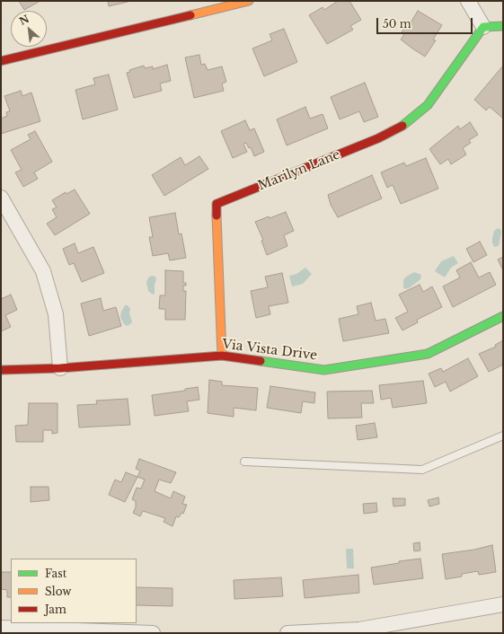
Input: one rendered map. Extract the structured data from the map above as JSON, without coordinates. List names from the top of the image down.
{
  "streets": {
    "street": ["Marilyn Lane", "Via Vista Drive"]
  },
  "crossings": [
    ["Marilyn Lane", "Via Vista Drive"]
  ],
  "legend": ["Fast", "Slow", "Jam"],
  "scale_bar": "50 m",
  "north": "top left"
}
